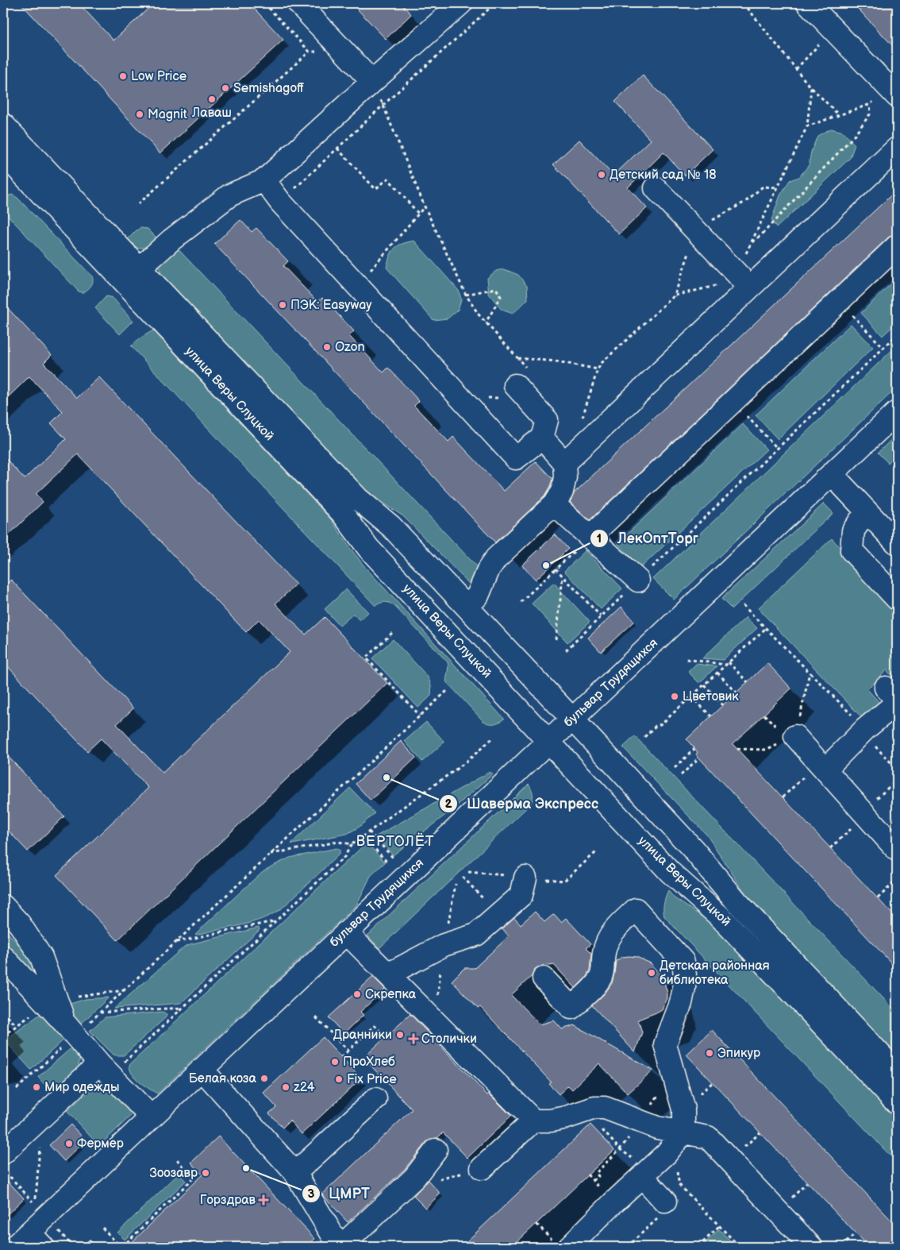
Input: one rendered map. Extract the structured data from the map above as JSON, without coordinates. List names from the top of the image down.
{
  "streets": {
    "street": ["улица Веры Слуцкой", "бульвар Трудящихся"]
  },
  "crossings": [
    ["улица Веры Слуцкой", "бульвар Трудящихся"]
  ],
  "districts": ["ВЕРТОЛЁТ"],
  "places": {
    "other": [
      "Low Price",
      "Semishagoff",
      "Лаваш",
      "Magnit",
      "Детский сад № 18",
      "ПЭК: Easyway",
      "Ozon",
      "ЛекОптТорг",
      "Цветовик",
      "Шаверма Экспресс",
      "Детская районная библиотека",
      "Скрепка",
      "Дранники",
      "Эпикур",
      "ПроХлеб",
      "Белая коза",
      "Fix Price",
      "Мир одежды",
      "z24",
      "Фермер",
      "ЦМРТ",
      "Зоозавр"
    ],
    "health": ["Столички", "Горздрав"]
  }
}
